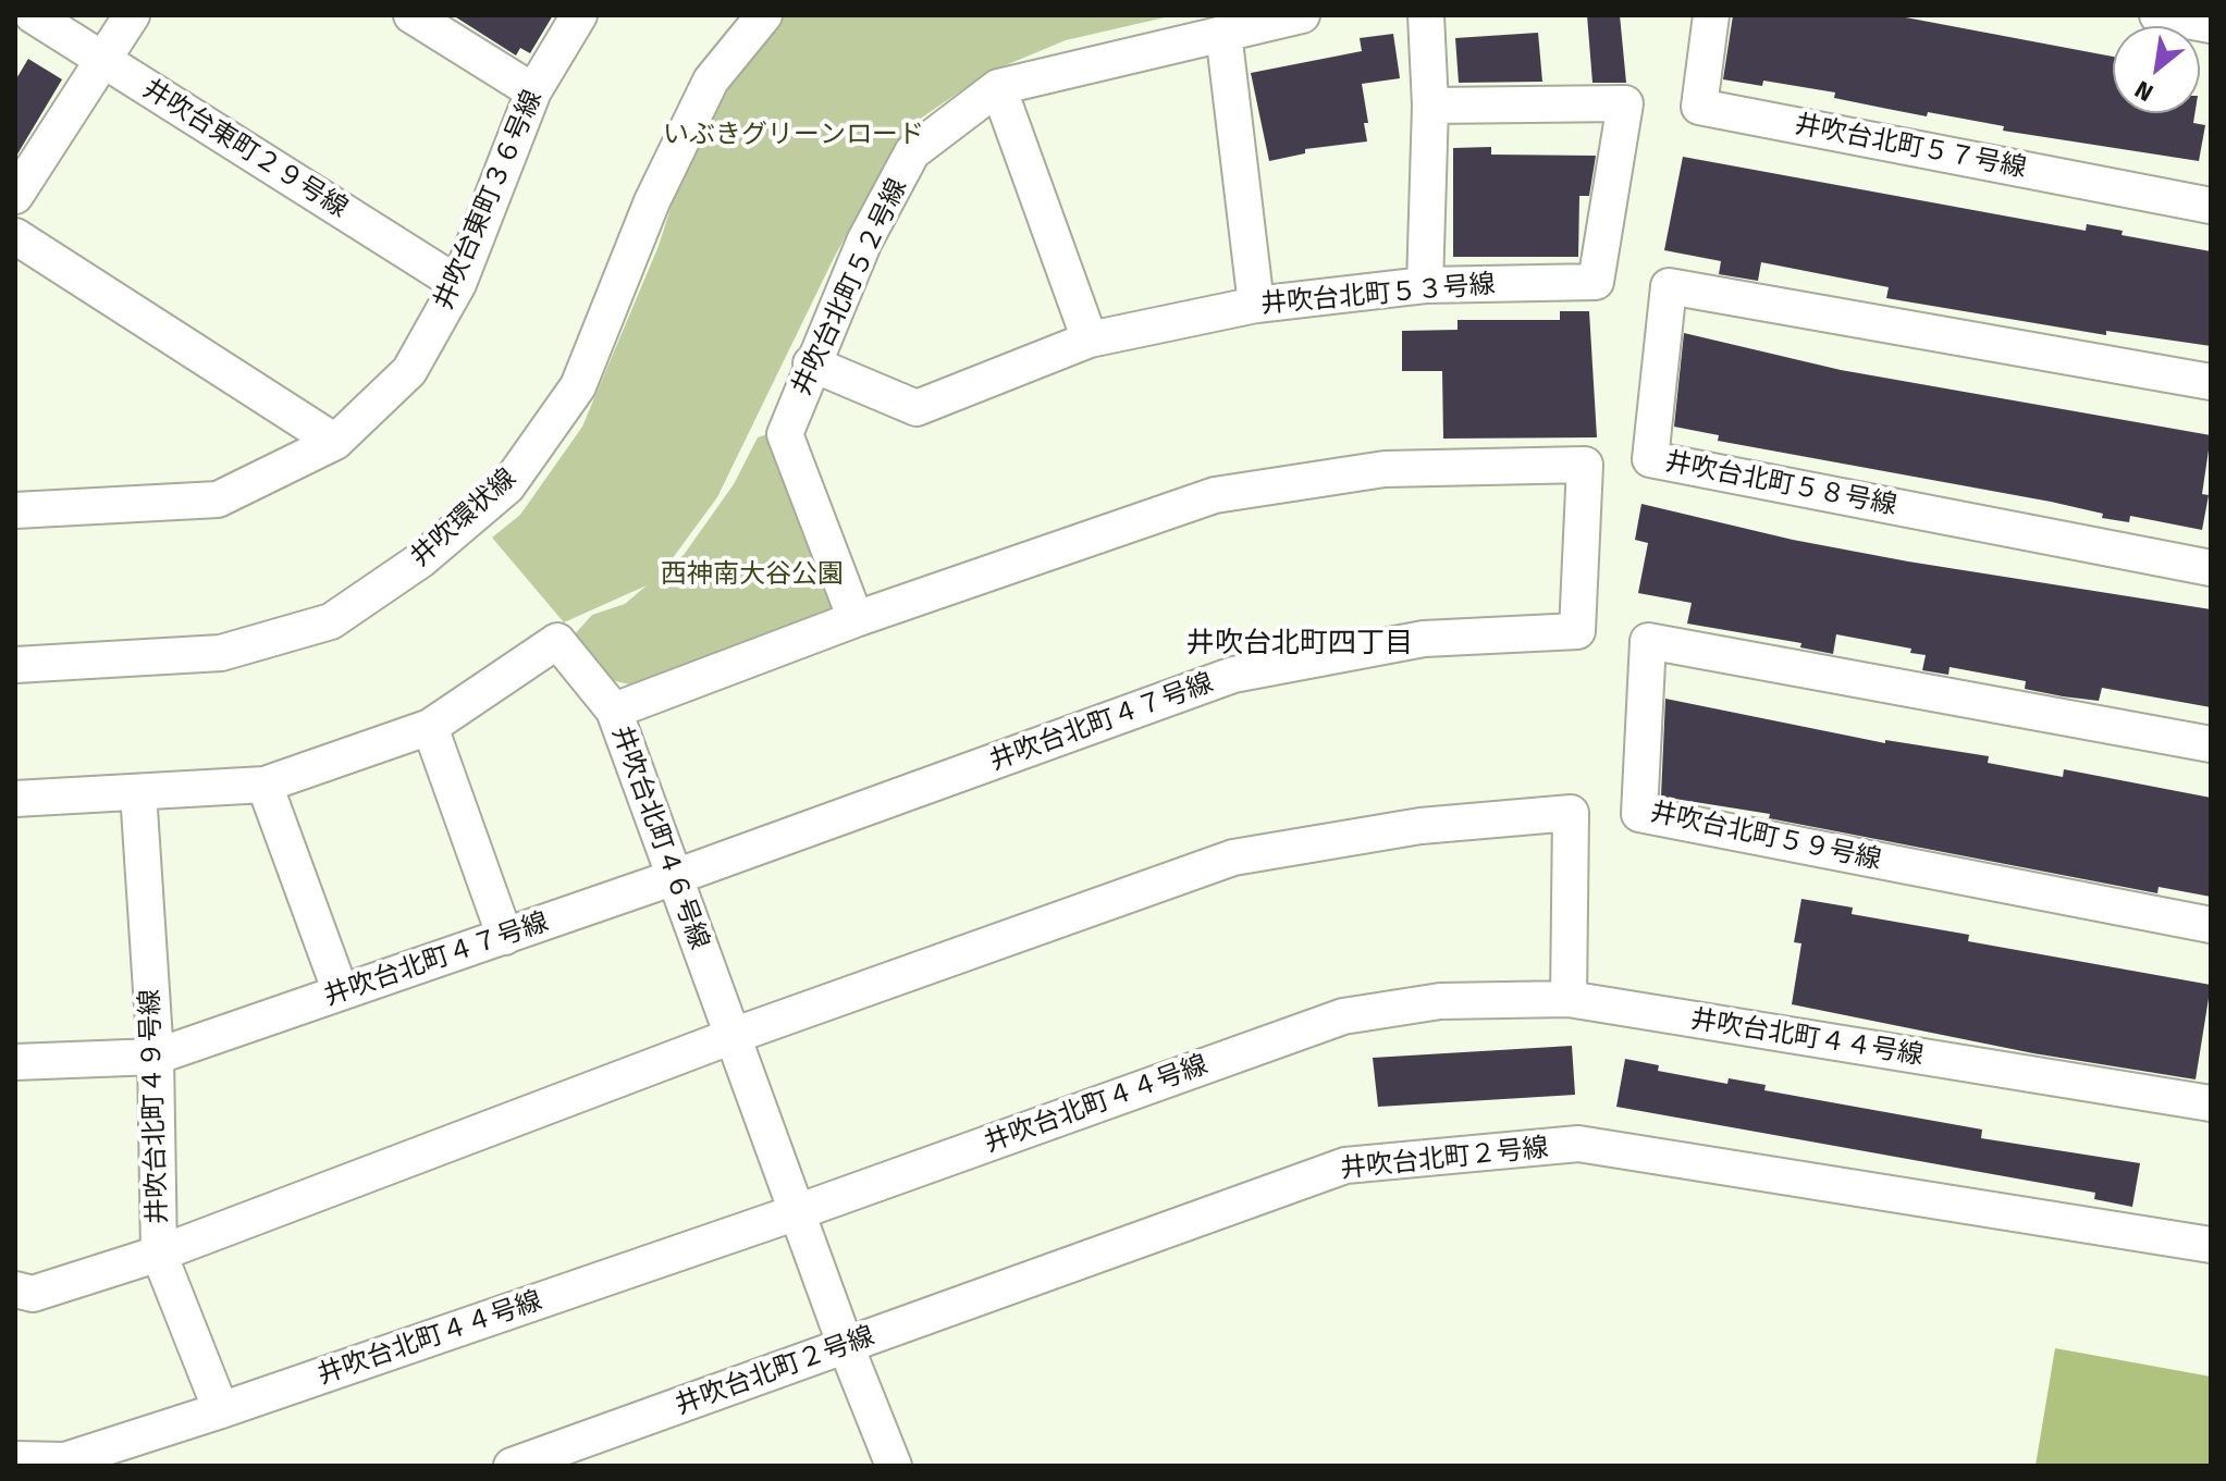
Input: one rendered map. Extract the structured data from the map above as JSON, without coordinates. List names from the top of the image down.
{
  "streets": {
    "street": [
      "井吹台北町５７号線",
      "井吹台東町２９号線",
      "井吹台東町３６号線",
      "井吹台北町５２号線",
      "井吹台北町５３号線",
      "井吹台北町５８号線",
      "井吹環状線",
      "井吹台北町４７号線",
      "井吹台北町５９号線",
      "井吹台北町４６号線",
      "井吹台北町４４号線",
      "井吹台北町４９号線",
      "井吹台北町２号線"
    ]
  },
  "crossings": [
    ["井吹台東町２９号線", "井吹台東町３６号線"],
    ["井吹台北町５２号線", "井吹台北町５３号線"],
    ["井吹台北町５２号線", "井吹台北町４７号線"],
    ["井吹台北町４７号線", "井吹台北町４６号線"],
    ["井吹台北町４７号線", "井吹台北町４９号線"],
    ["井吹台北町４６号線", "井吹台北町４４号線"],
    ["井吹台北町４６号線", "井吹台北町４９号線"],
    ["井吹台北町４６号線", "井吹台北町２号線"],
    ["井吹台北町４４号線", "井吹台北町４９号線"]
  ],
  "districts": ["井吹台北町四丁目"],
  "parks": ["いぶきグリーンロード", "西神南大谷公園"],
  "north": "bottom left"
}
